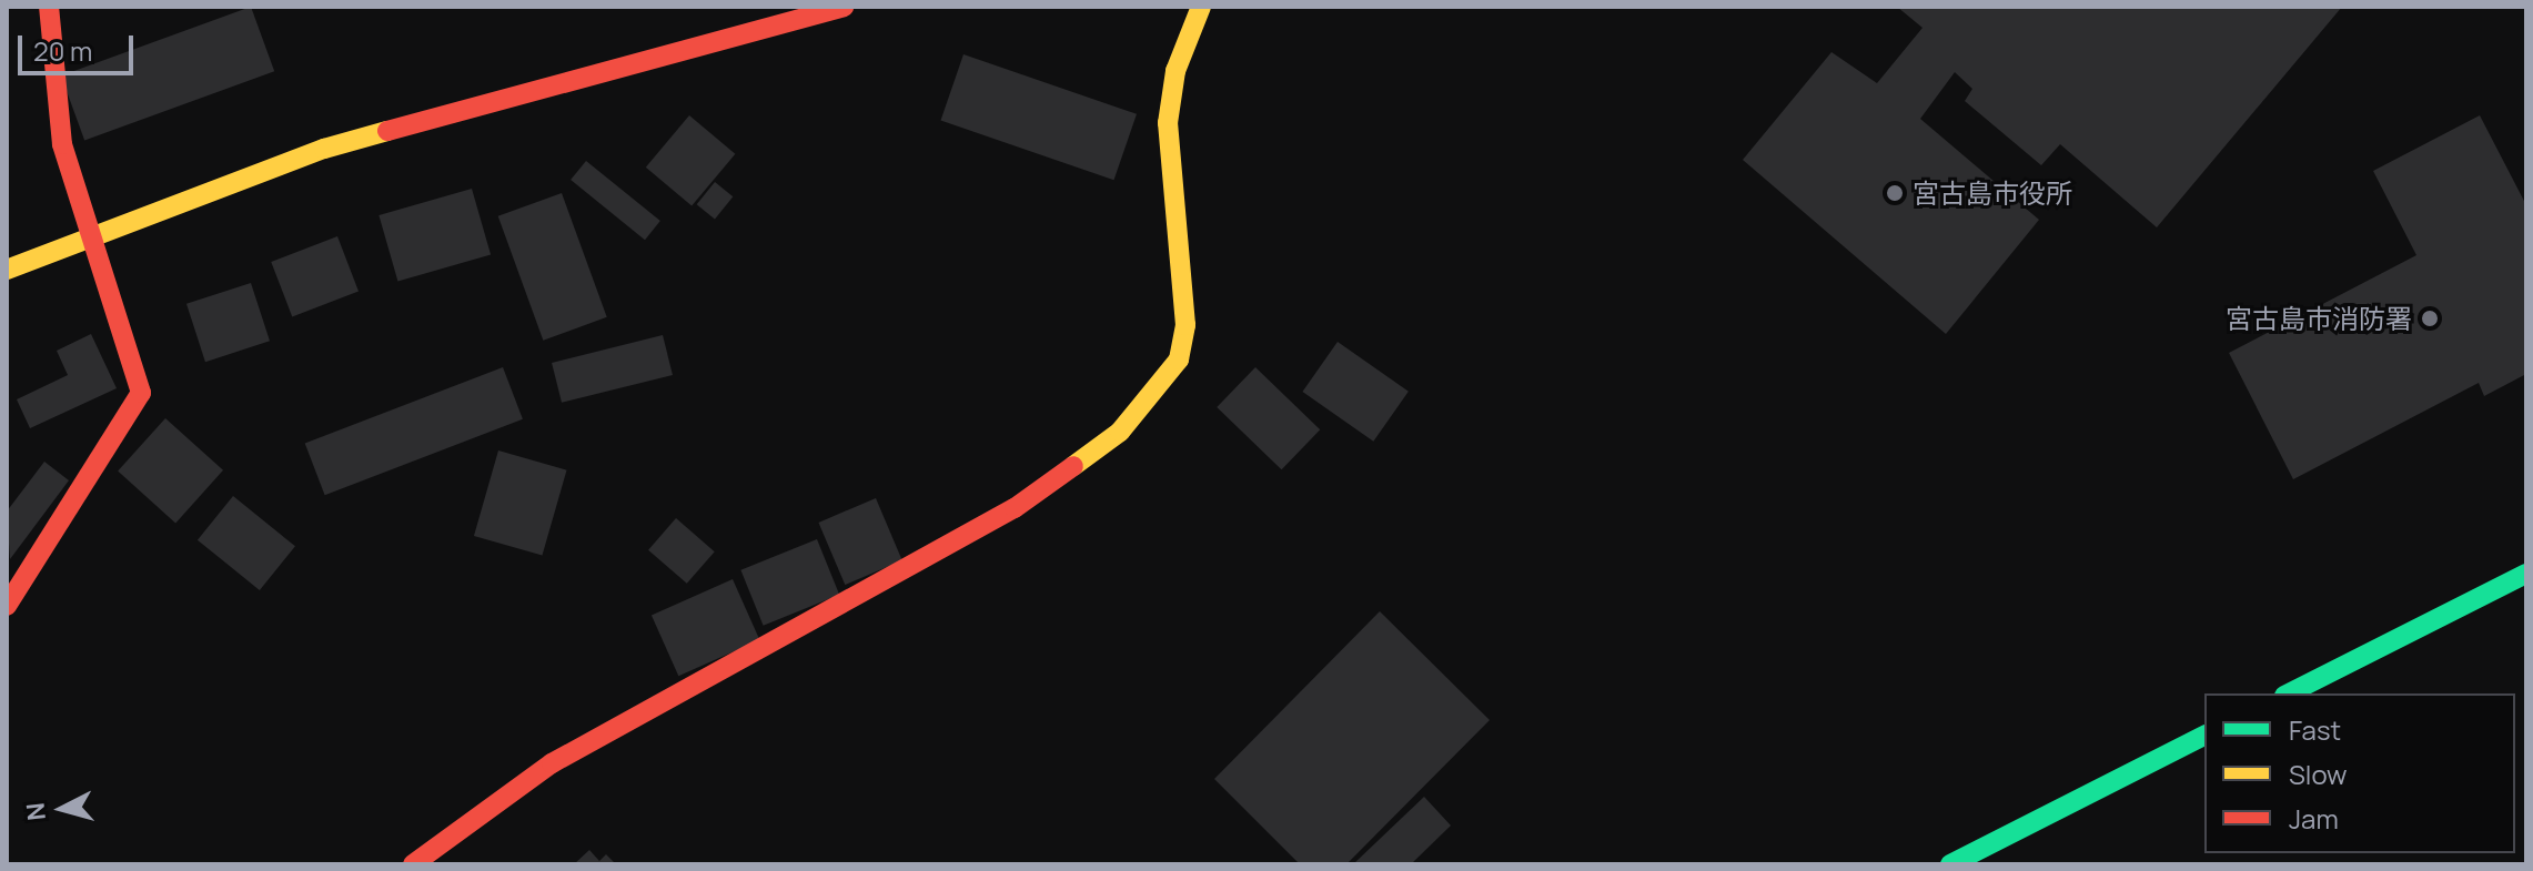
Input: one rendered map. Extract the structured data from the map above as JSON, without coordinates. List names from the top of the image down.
{
  "places": ["宮古島市役所", "宮古島市消防署"],
  "legend": ["Fast", "Slow", "Jam"],
  "scale_bar": "20 m",
  "north": "left"
}
